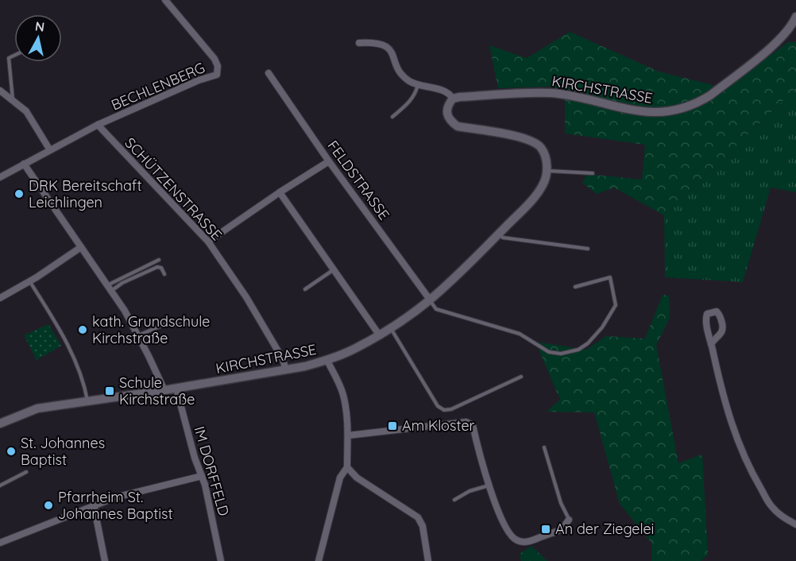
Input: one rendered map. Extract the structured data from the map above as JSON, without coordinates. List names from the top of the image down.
{
  "streets": {
    "street": [
      "BECHLENBERG",
      "KIRCHSTRASSE",
      "FELDSTRASSE",
      "SCHÜTZENSTRASSE",
      "IM DORFFELD"
    ]
  },
  "crossings": [
    ["BECHLENBERG", "SCHÜTZENSTRASSE"],
    ["KIRCHSTRASSE", "FELDSTRASSE"],
    ["KIRCHSTRASSE", "SCHÜTZENSTRASSE"],
    ["KIRCHSTRASSE", "IM DORFFELD"]
  ],
  "places": {
    "other": [
      "DRK Bereitschaft Leichlingen",
      "kath. Grundschule Kirchstraße",
      "St. Johannes Baptist",
      "Pfarrheim St. Johannes Baptist"
    ],
    "transit": ["Schule Kirchstraße", "Am Kloster", "An der Ziegelei"]
  },
  "north": "top"
}
